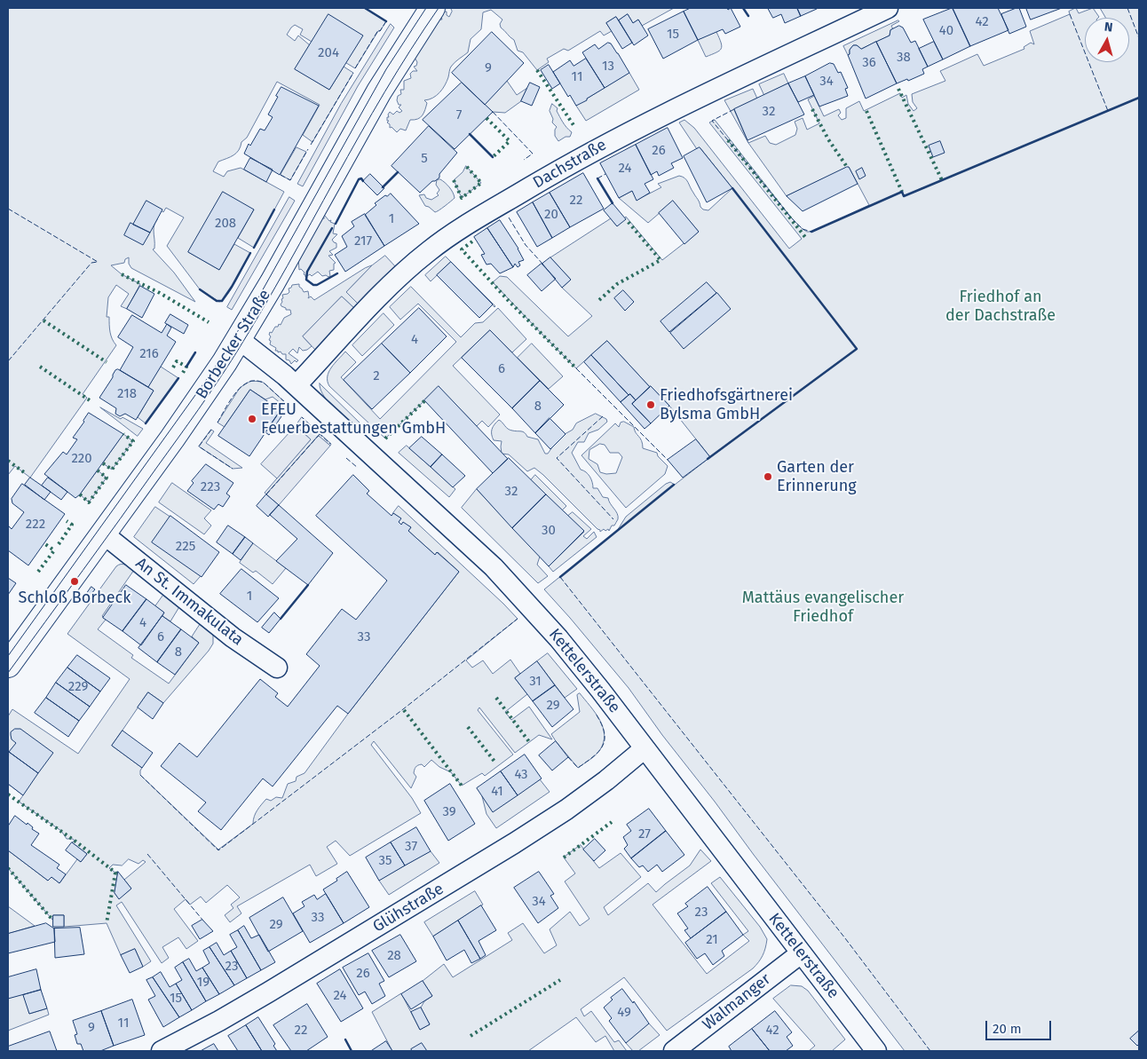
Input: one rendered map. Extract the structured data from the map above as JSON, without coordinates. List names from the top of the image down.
{
  "streets": {
    "street": [
      "Dachstraße",
      "Borbecker Straße",
      "An St. Immakulata",
      "Kettelerstraße",
      "Glühstraße",
      "Walmanger"
    ]
  },
  "crossings": [
    ["Dachstraße", "Kettelerstraße"],
    ["Borbecker Straße", "An St. Immakulata"],
    ["Borbecker Straße", "Kettelerstraße"],
    ["Kettelerstraße", "Glühstraße"],
    ["Kettelerstraße", "Walmanger"]
  ],
  "parks": ["Friedhof an der Dachstraße", "Mattäus evangelischer Friedhof"],
  "places": [
    "Friedhofsgärtnerei Bylsma GmbH",
    "EFEU Feuerbestattungen GmbH",
    "Garten der Erinnerung",
    "Schloß Borbeck"
  ],
  "house_numbers": [
    "42",
    "40",
    "15",
    "204",
    "38",
    "36",
    "13",
    "9",
    "11",
    "34",
    "32",
    "7",
    "26",
    "5",
    "24",
    "22",
    "20",
    "1",
    "208",
    "217",
    "4",
    "216",
    "6",
    "2",
    "218",
    "8",
    "220",
    "223",
    "32",
    "222",
    "30",
    "225",
    "1",
    "4",
    "6",
    "33",
    "8",
    "31",
    "229",
    "29",
    "43",
    "41",
    "39",
    "27",
    "37",
    "35",
    "34",
    "23",
    "33",
    "29",
    "21",
    "28",
    "23",
    "26",
    "19",
    "24",
    "15",
    "49",
    "11",
    "9",
    "22",
    "42"
  ],
  "scale_bar": "20 m",
  "north": "top"
}
